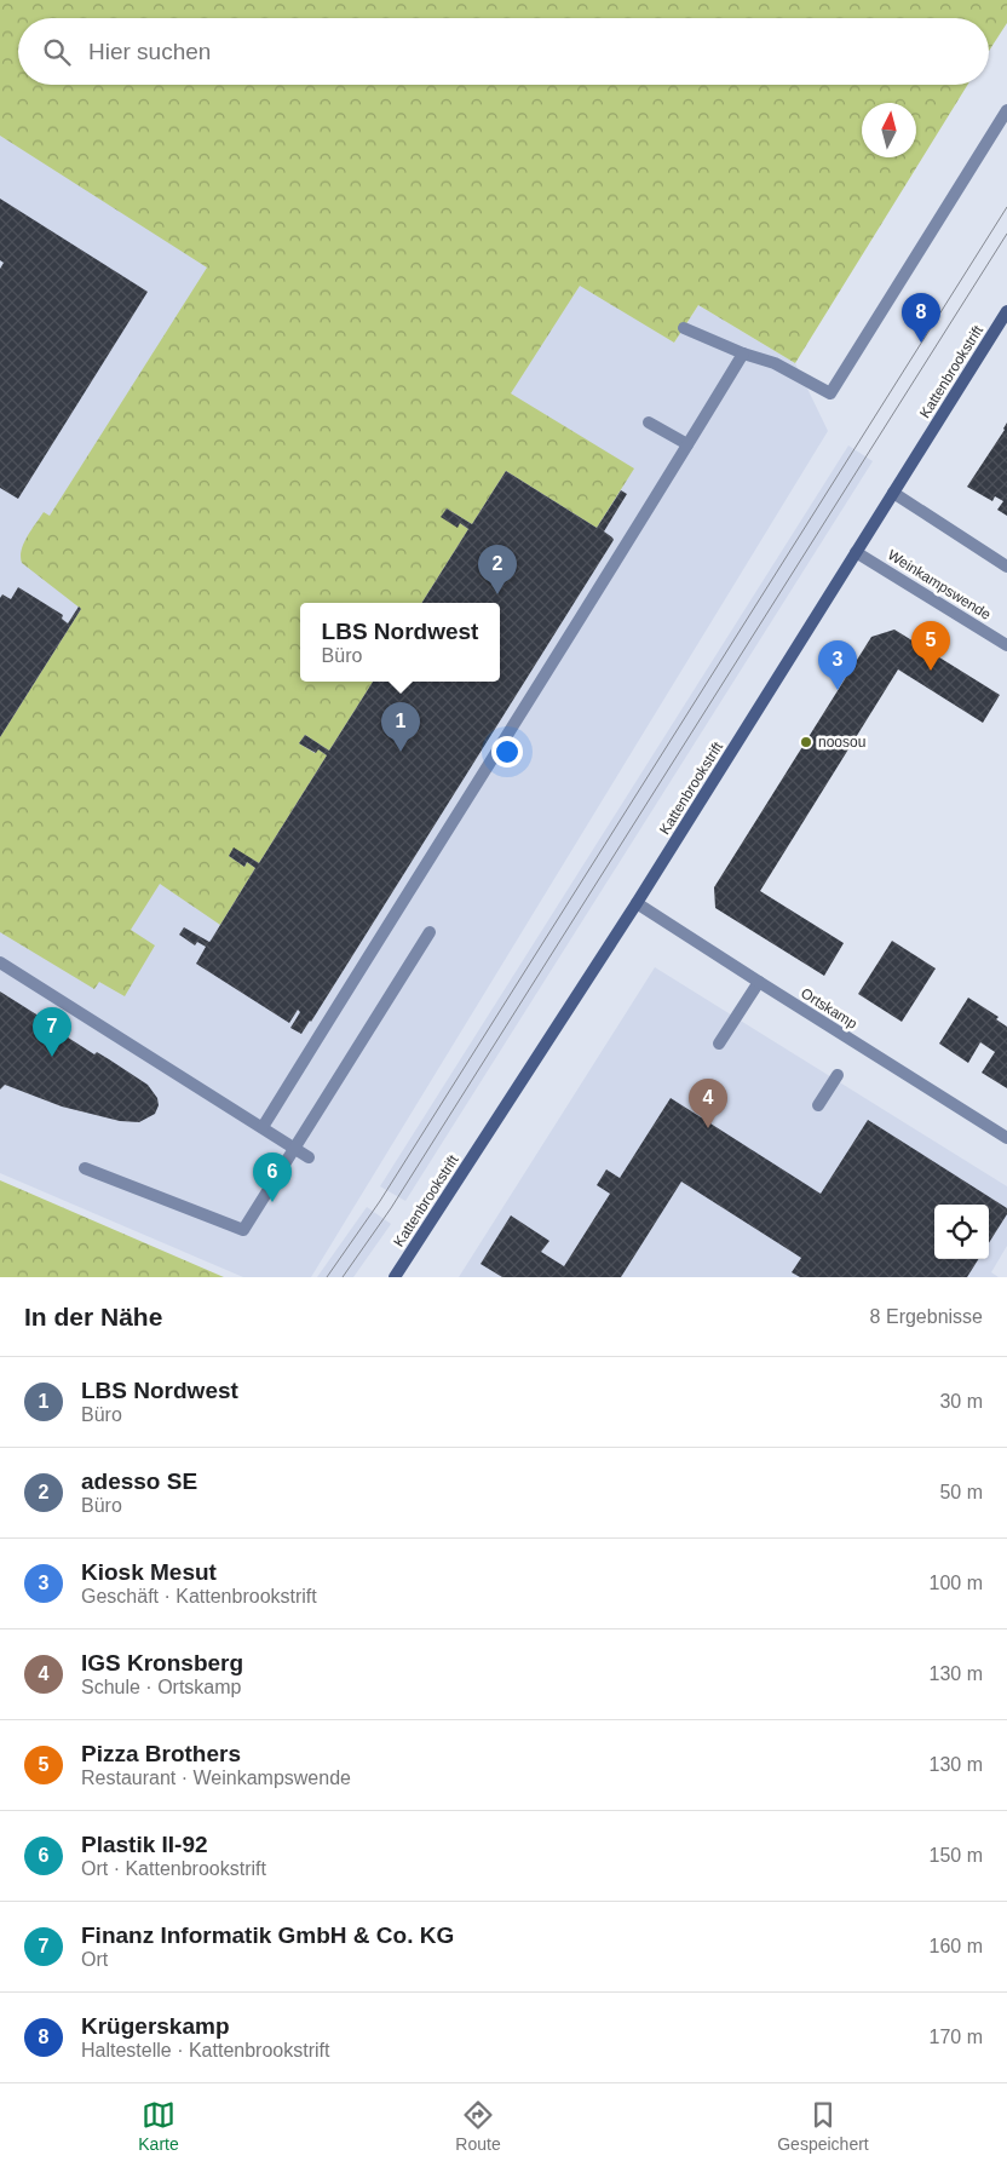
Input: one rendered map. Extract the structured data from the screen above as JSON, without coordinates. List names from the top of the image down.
{
  "streets": {
    "main road": ["Kattenbrookstrift"],
    "street": ["Weinkampswende", "Ortskamp"]
  },
  "crossings": [
    ["Kattenbrookstrift", "Weinkampswende"],
    ["Kattenbrookstrift", "Ortskamp"]
  ],
  "places": ["noosou"],
  "north": "top",
  "page": {
    "search": "Hier suchen",
    "pins": [
      "8",
      "2",
      "5",
      "3",
      "1",
      "7",
      "4",
      "6"
    ],
    "popup": ["LBS Nordwest", "Büro"],
    "heading": ["In der Nähe", "8 Ergebnisse"],
    "list": [
      {
        "mark": "1",
        "name": "LBS Nordwest",
        "note": "Büro",
        "value": "30 m"
      },
      {
        "mark": "2",
        "name": "adesso SE",
        "note": "Büro",
        "value": "50 m"
      },
      {
        "mark": "3",
        "name": "Kiosk Mesut",
        "note": "Geschäft · Kattenbrookstrift",
        "value": "100 m"
      },
      {
        "mark": "4",
        "name": "IGS Kronsberg",
        "note": "Schule · Ortskamp",
        "value": "130 m"
      },
      {
        "mark": "5",
        "name": "Pizza Brothers",
        "note": "Restaurant · Weinkampswende",
        "value": "130 m"
      },
      {
        "mark": "6",
        "name": "Plastik II-92",
        "note": "Ort · Kattenbrookstrift",
        "value": "150 m"
      },
      {
        "mark": "7",
        "name": "Finanz Informatik GmbH & Co. KG",
        "note": "Ort",
        "value": "160 m"
      },
      {
        "mark": "8",
        "name": "Krügerskamp",
        "note": "Haltestelle · Kattenbrookstrift",
        "value": "170 m"
      }
    ],
    "nav": ["Karte", "Route", "Gespeichert"]
  }
}
